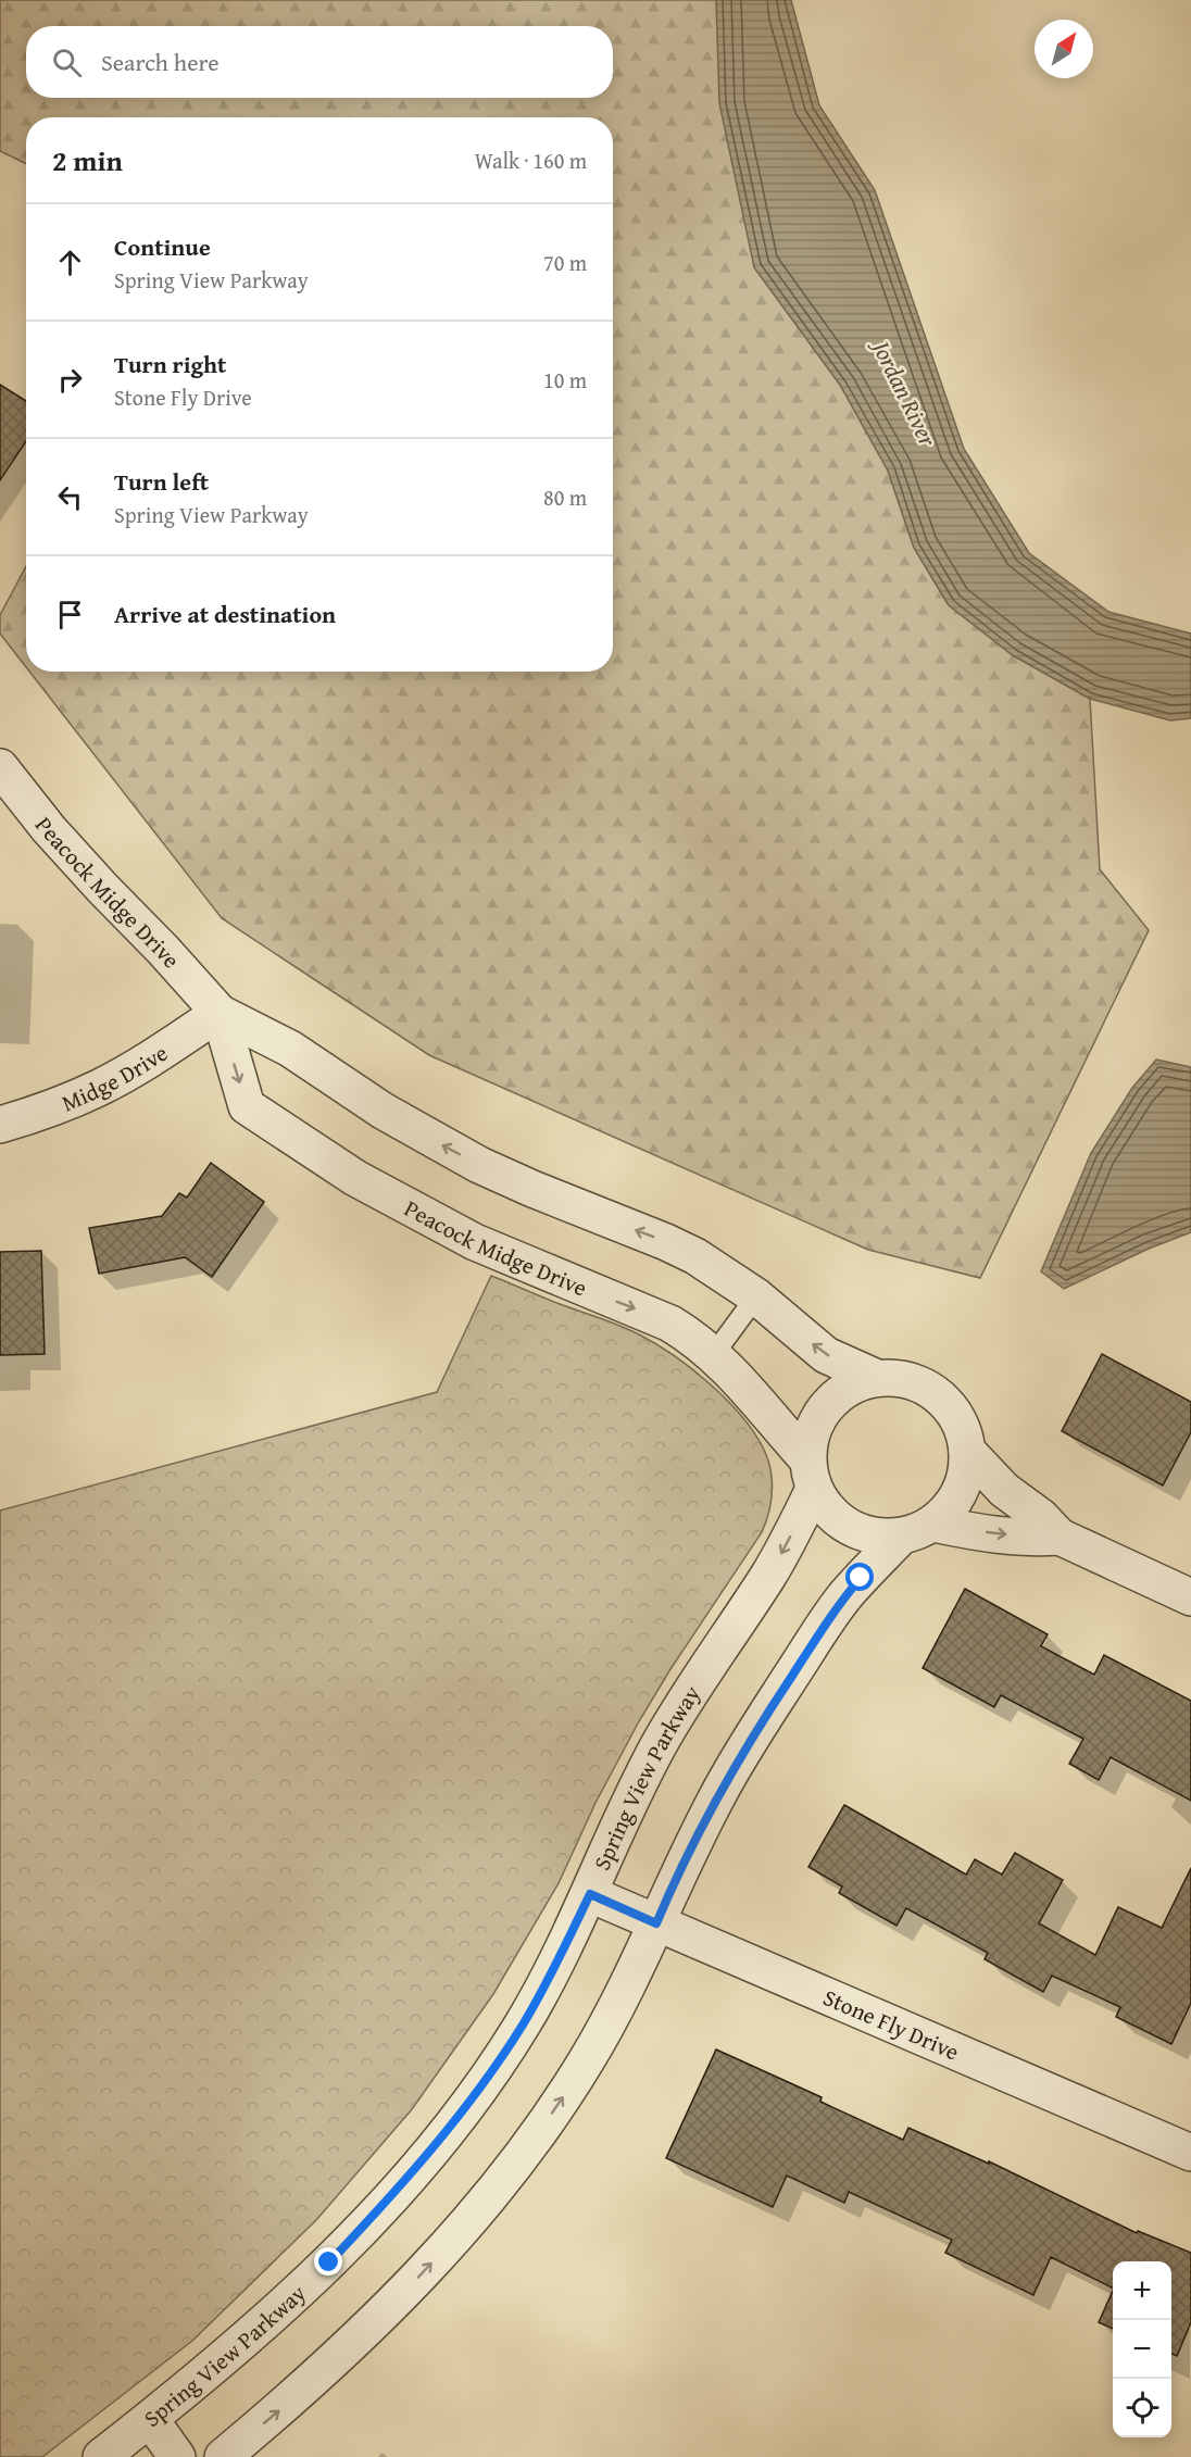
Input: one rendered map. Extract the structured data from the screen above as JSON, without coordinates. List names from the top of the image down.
{
  "streets": {
    "street": [
      "Peacock Midge Drive",
      "Midge Drive",
      "Spring View Parkway",
      "Stone Fly Drive"
    ]
  },
  "crossings": [
    ["Peacock Midge Drive", "Midge Drive"],
    ["Peacock Midge Drive", "Spring View Parkway"],
    ["Spring View Parkway", "Stone Fly Drive"]
  ],
  "water": ["Jordan River"],
  "north": "top right",
  "page": {
    "search": "Search here",
    "heading": ["2 min", "Walk · 160 m"],
    "list": [
      ["Continue", "Spring View Parkway", "70 m"],
      ["Turn right", "Stone Fly Drive", "10 m"],
      ["Turn left", "Spring View Parkway", "80 m"],
      "Arrive at destination"
    ],
    "map_buttons": ["+", "−"]
  }
}
